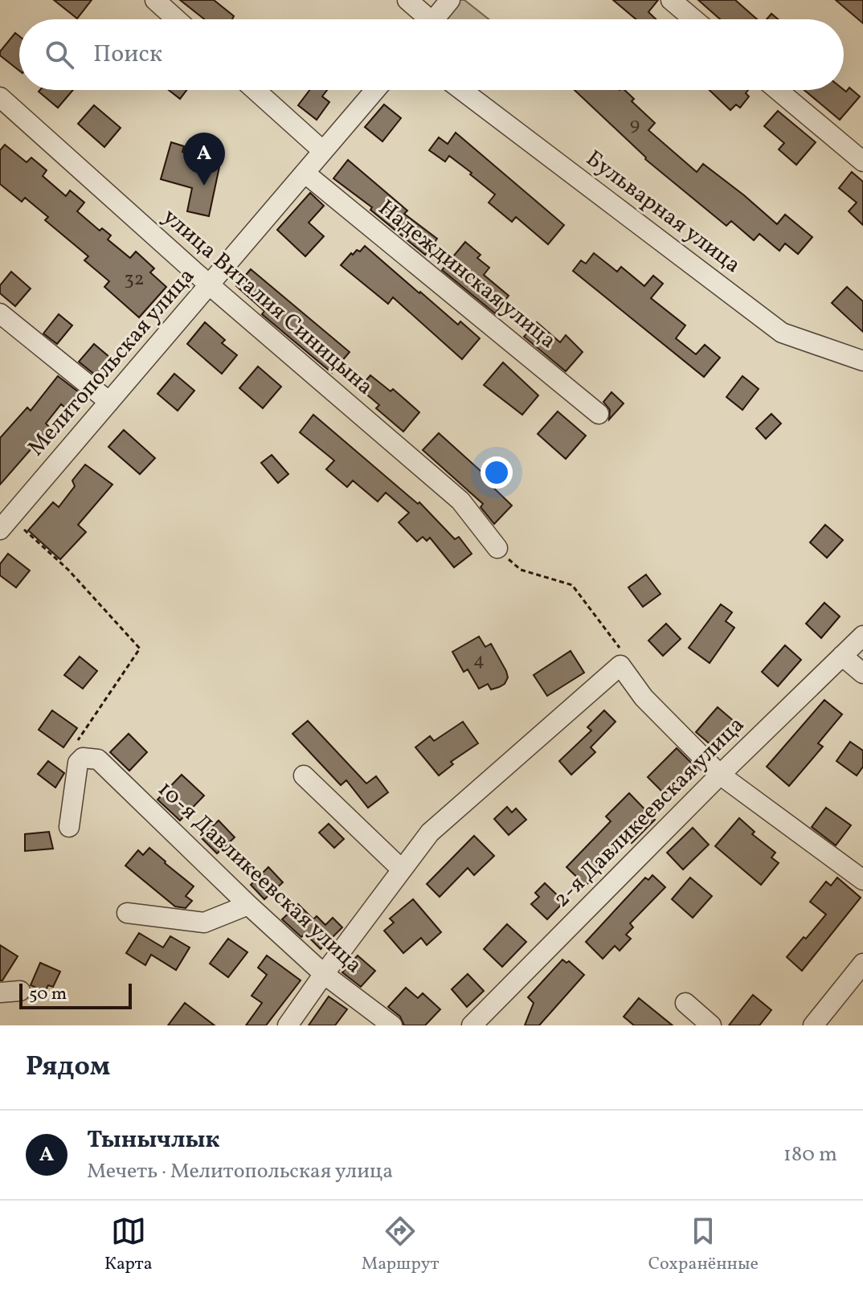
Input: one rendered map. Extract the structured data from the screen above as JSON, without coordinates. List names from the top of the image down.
{
  "streets": {
    "street": [
      "Бульварная улица",
      "Надеждинская улица",
      "улица Виталия Синицына",
      "Мелитопольская улица",
      "2-я Давликеевская улица",
      "10-я Давликеевская улица"
    ]
  },
  "crossings": [
    ["Надеждинская улица", "Мелитопольская улица"],
    ["улица Виталия Синицына", "Мелитопольская улица"]
  ],
  "house_numbers": ["9", "32", "4"],
  "scale_bar": "50 m",
  "page": {
    "search": "Поиск",
    "pins": "A",
    "scale": "50 m",
    "heading": "Рядом",
    "list": [
      {
        "mark": "A",
        "name": "Тынычлык",
        "note": "Мечеть · Мелитопольская улица",
        "value": "180 m"
      }
    ],
    "nav": ["Карта", "Маршрут", "Сохранённые"]
  }
}
